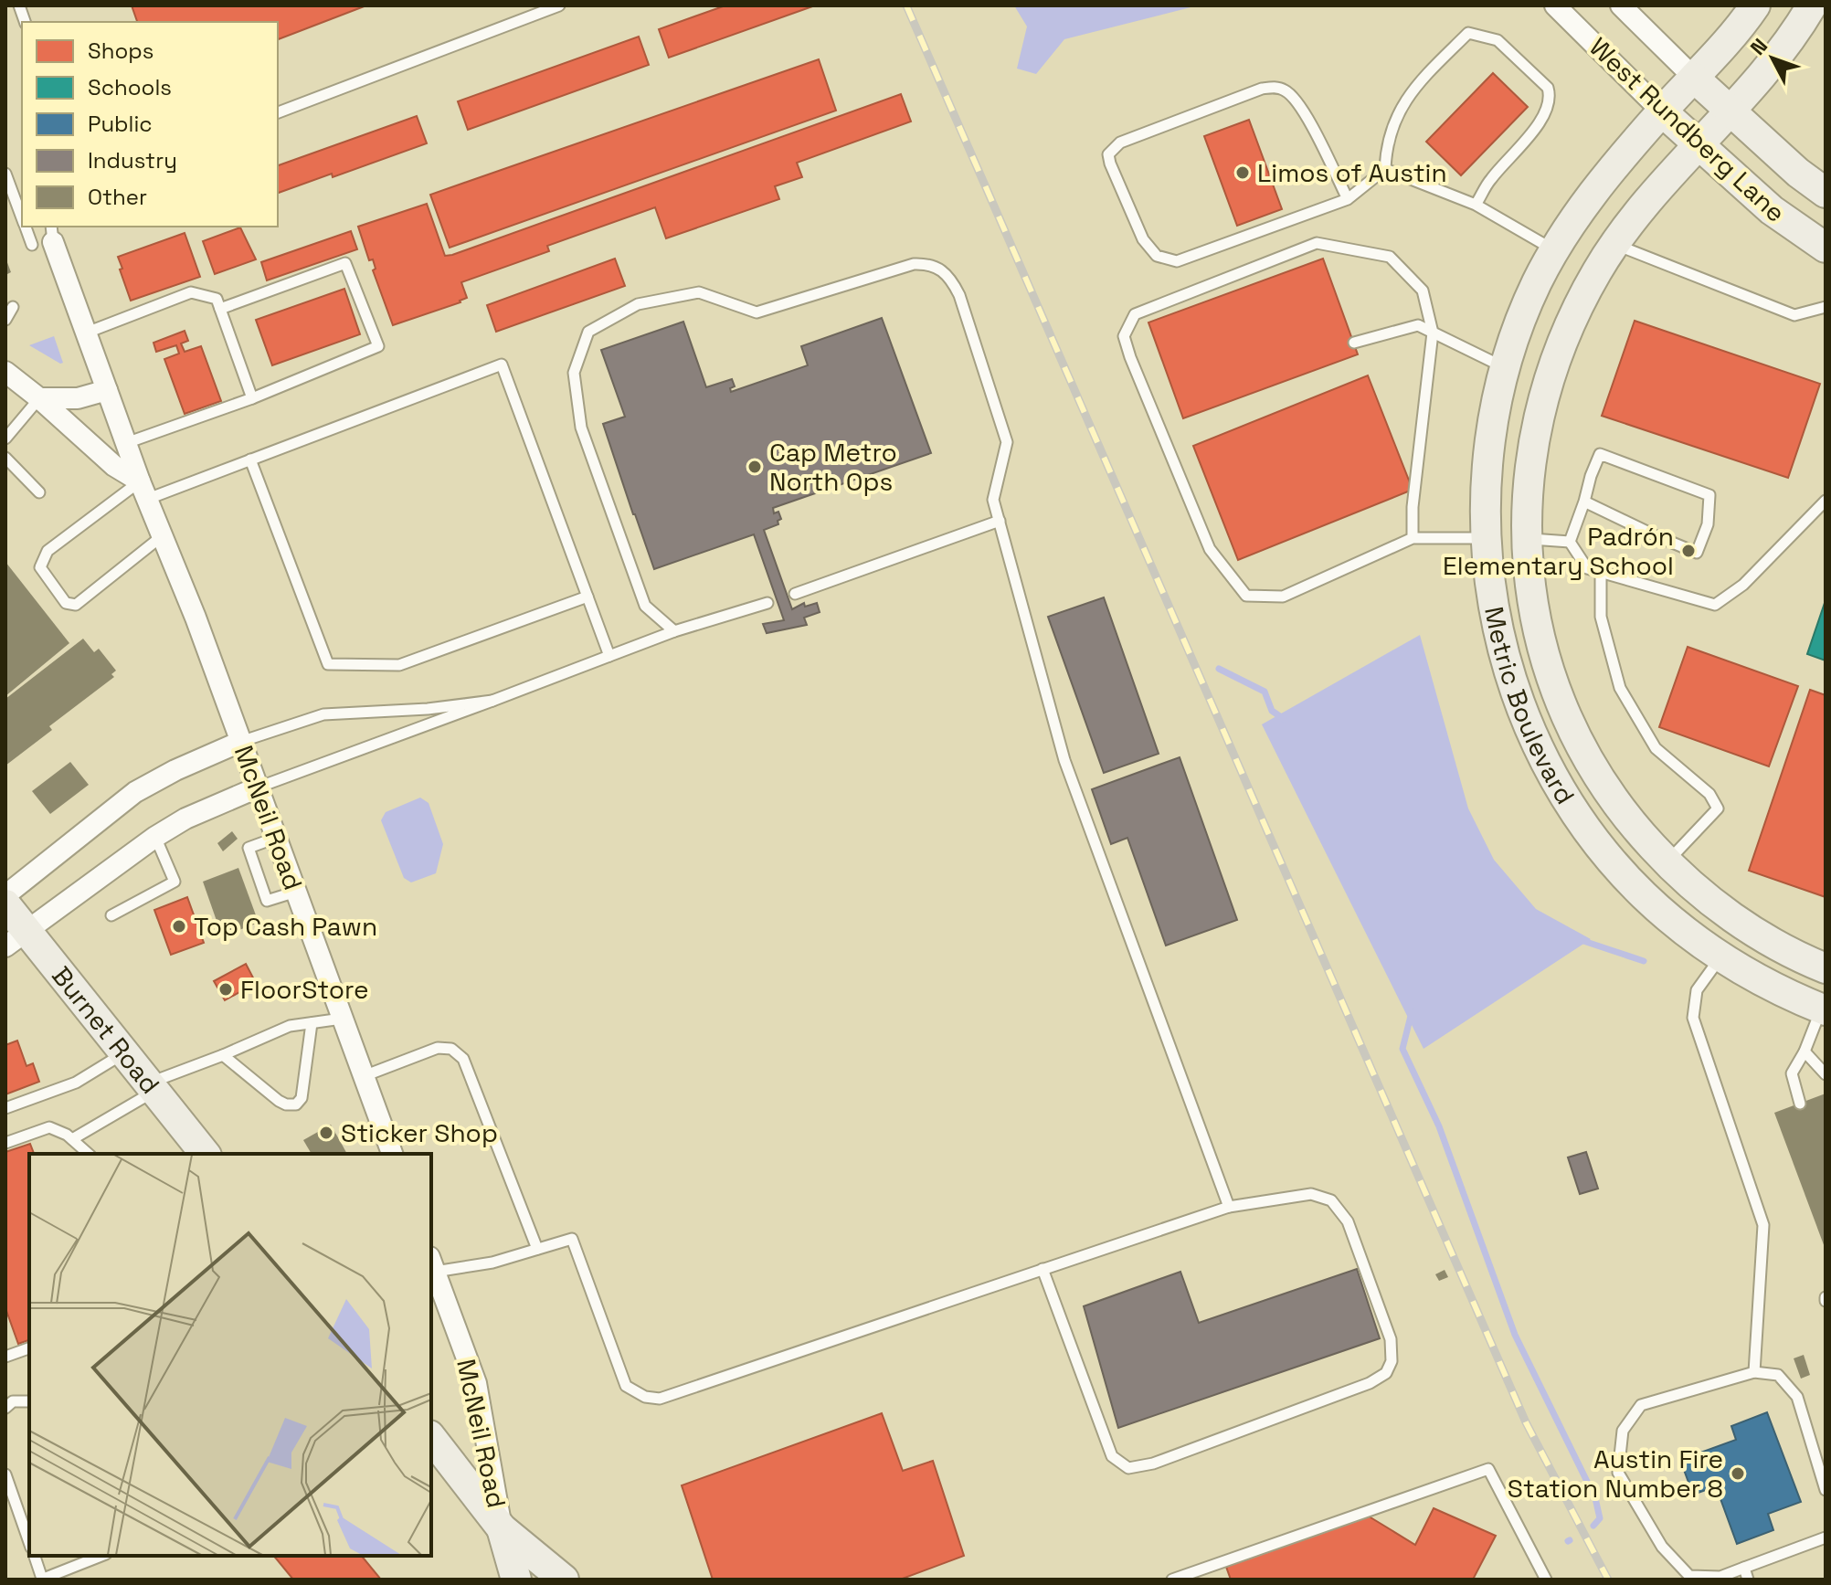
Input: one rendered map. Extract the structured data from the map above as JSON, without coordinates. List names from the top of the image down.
{
  "streets": {
    "main road": ["West Rundberg Lane", "Metric Boulevard", "Burnet Road"],
    "street": ["McNeil Road"]
  },
  "crossings": [
    ["West Rundberg Lane", "Metric Boulevard"]
  ],
  "places": [
    "Limos of Austin",
    "Cap Metro North Ops",
    "Padrón Elementary School",
    "Top Cash Pawn",
    "FloorStore",
    "Sticker Shop",
    "Austin Fire Station Number 8"
  ],
  "legend": [
    "Shops",
    "Schools",
    "Public",
    "Industry",
    "Other"
  ],
  "north": "top left"
}
